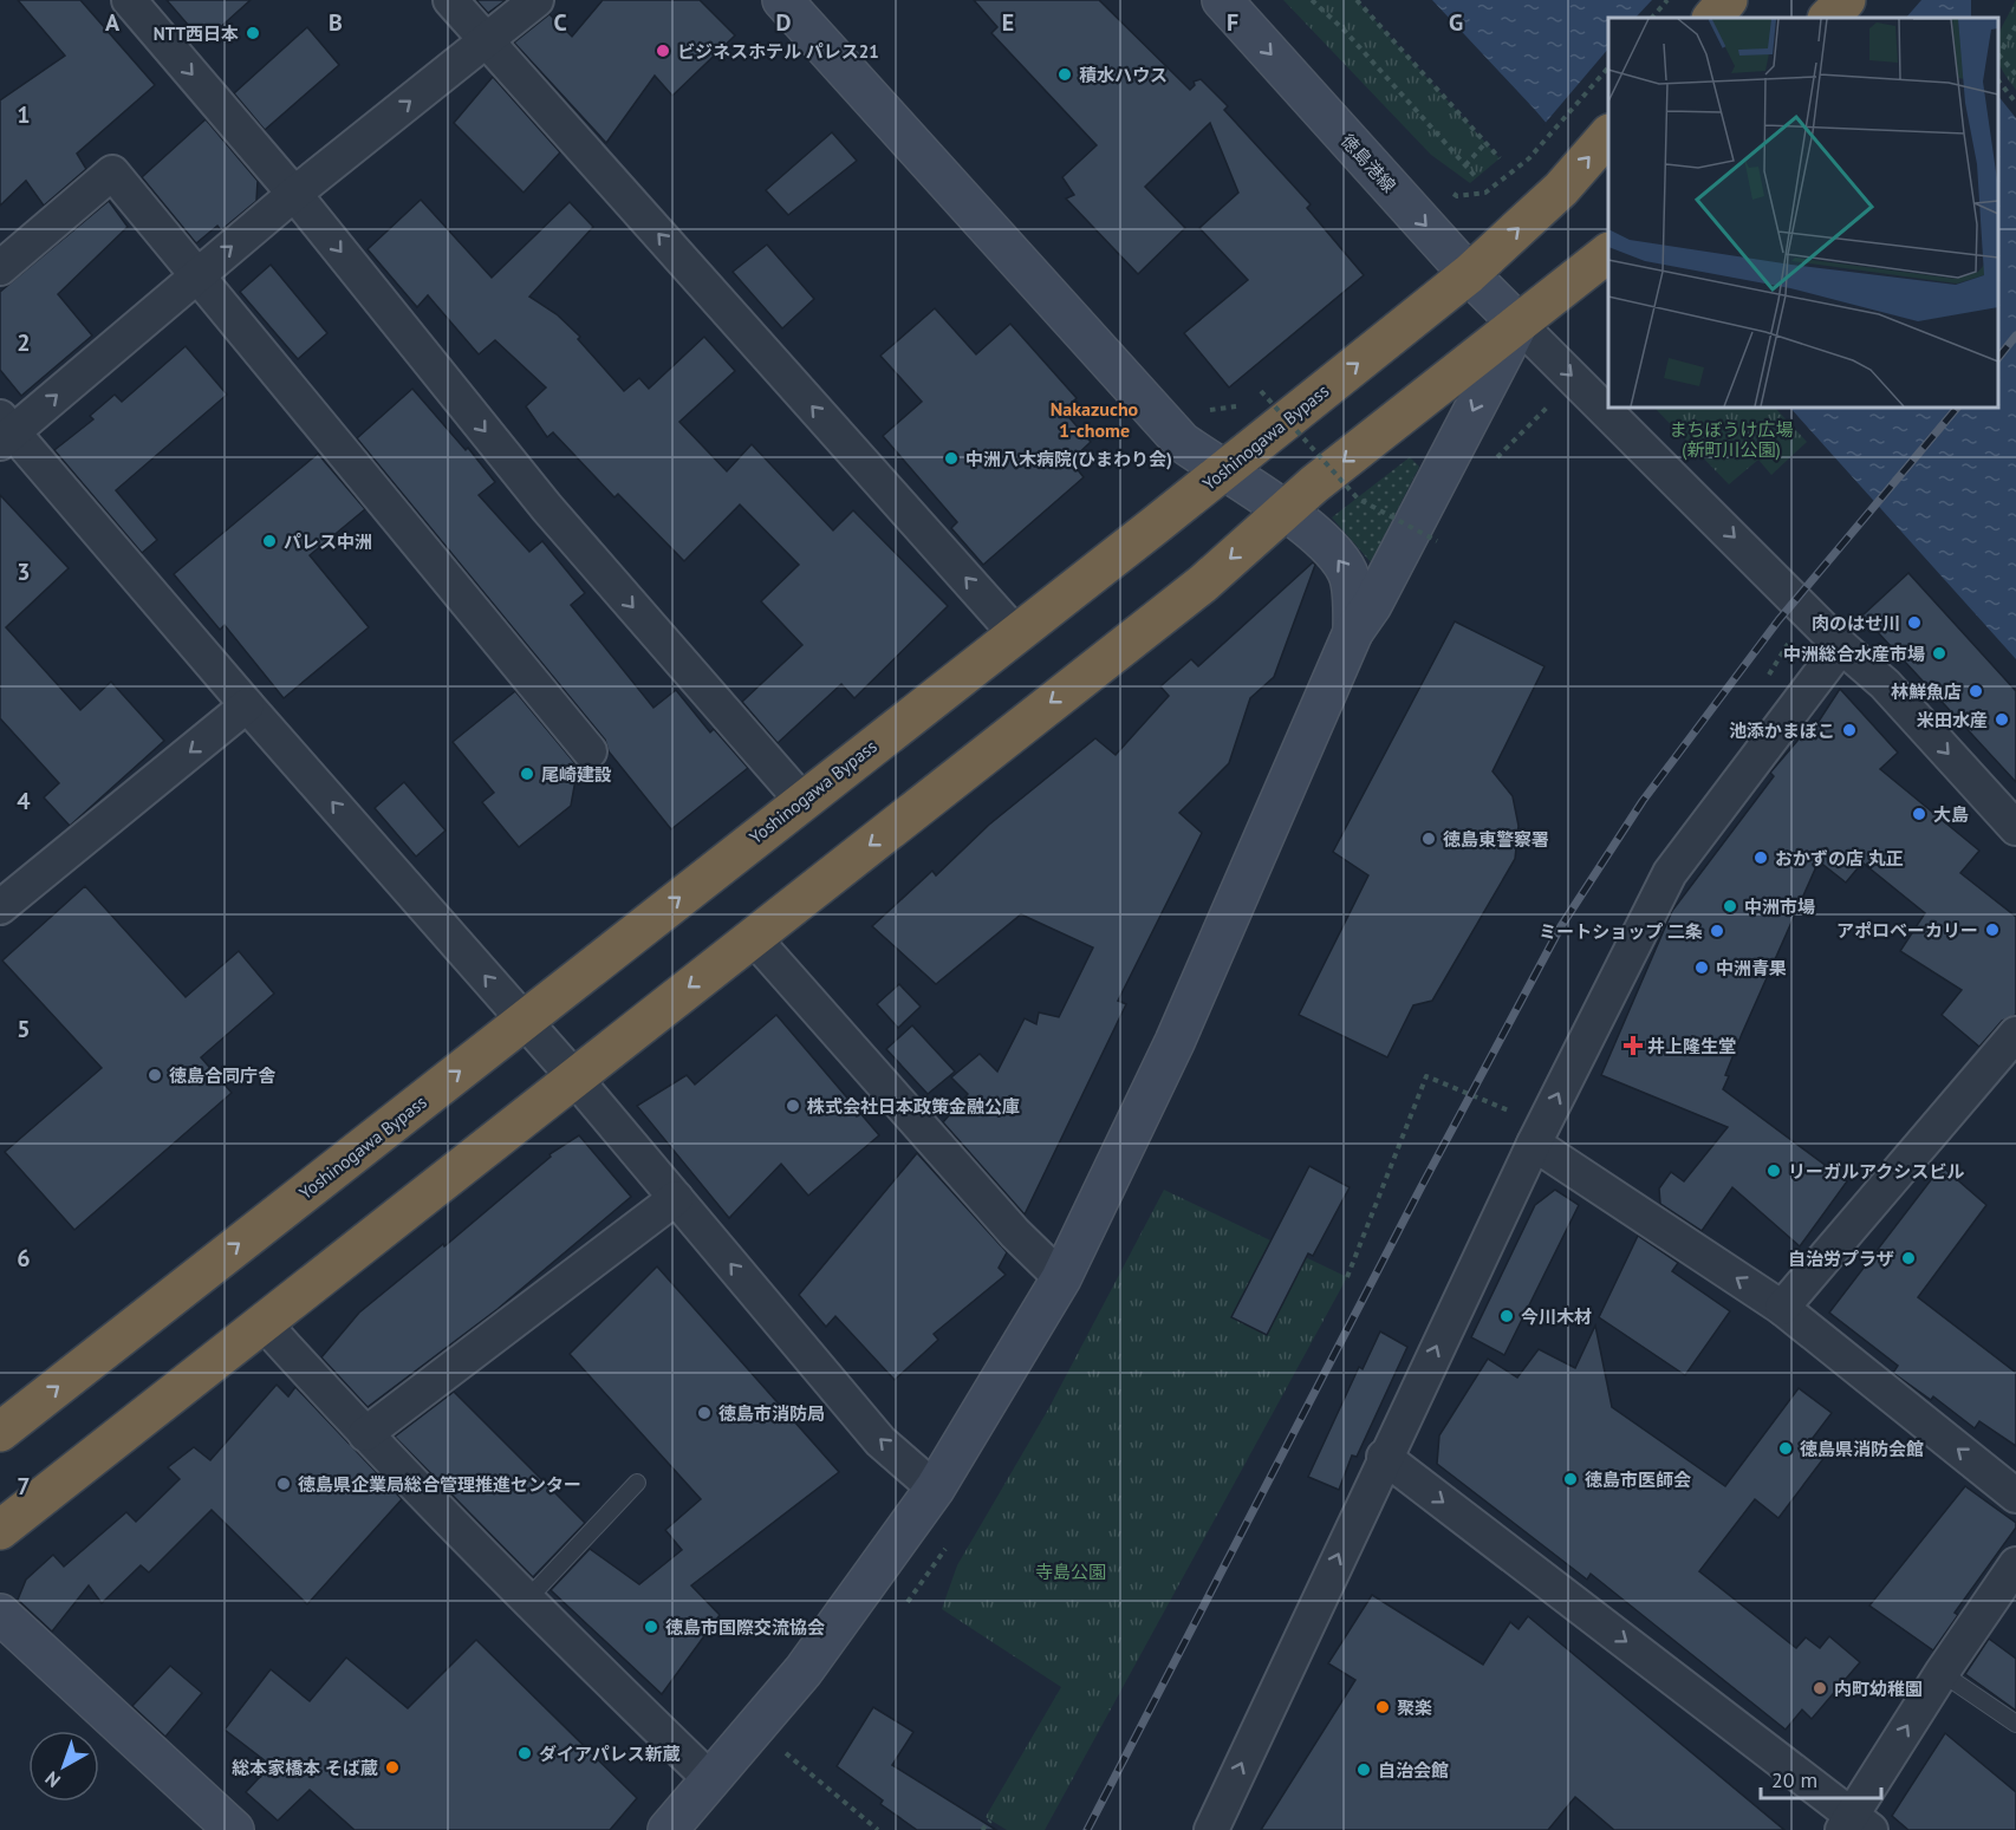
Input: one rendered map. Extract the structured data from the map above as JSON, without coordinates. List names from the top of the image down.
{
  "streets": {
    "highway": ["Yoshinogawa Bypass"],
    "street": ["徳島港線"]
  },
  "crossings": [
    ["徳島港線", "Yoshinogawa Bypass"]
  ],
  "districts": ["Nakazucho 1-chome"],
  "parks": ["まちぼうけ広場 (新町川公園)", "寺島公園"],
  "places": {
    "other": [
      "NTT西日本",
      "ビジネスホテル パレス21",
      "積水ハウス",
      "中洲八木病院(ひまわり会)",
      "パレス中洲",
      "肉のはせ川",
      "中洲総合水産市場",
      "林鮮魚店",
      "米田水産",
      "池添かまぼこ",
      "尾崎建設",
      "大島",
      "徳島東警察署",
      "おかずの店 丸正",
      "中洲市場",
      "アポロベーカリー",
      "ミートショップ 二条",
      "中洲青果",
      "徳島合同庁舎",
      "株式会社日本政策金融公庫",
      "リーガルアクシスビル",
      "自治労プラザ",
      "今川木材",
      "徳島市消防局",
      "徳島県消防会館",
      "徳島市医師会",
      "徳島県企業局総合管理推進センター",
      "徳島市国際交流協会",
      "内町幼稚園",
      "聚楽",
      "ダイアパレス新蔵",
      "総本家橋本 そば蔵",
      "自治会館"
    ],
    "health": ["井上隆生堂"]
  },
  "scale_bar": "20 m",
  "north": "bottom left",
  "grid": {
    "columns": [
      "A",
      "B",
      "C",
      "D",
      "E",
      "F",
      "G"
    ],
    "rows": [
      "1",
      "2",
      "3",
      "4",
      "5",
      "6",
      "7"
    ]
  }
}
